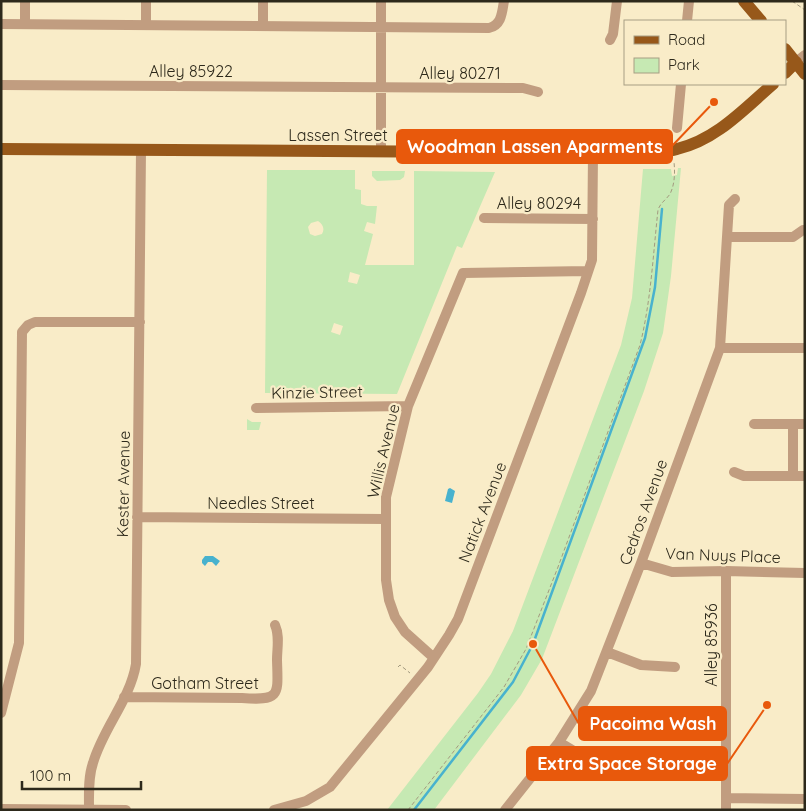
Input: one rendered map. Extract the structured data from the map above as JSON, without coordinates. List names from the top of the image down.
{
  "streets": {
    "main road": ["Lassen Street"],
    "street": [
      "Alley 85922",
      "Alley 80271",
      "Alley 80294",
      "Kinzie Street",
      "Willis Avenue",
      "Kester Avenue",
      "Needles Street",
      "Natick Avenue",
      "Cedros Avenue",
      "Van Nuys Place",
      "Alley 85936",
      "Gotham Street"
    ]
  },
  "crossings": [
    ["Alley 85922", "Alley 80271"],
    ["Lassen Street", "Kester Avenue"],
    ["Lassen Street", "Natick Avenue"],
    ["Alley 80294", "Natick Avenue"],
    ["Kinzie Street", "Willis Avenue"],
    ["Willis Avenue", "Needles Street"],
    ["Willis Avenue", "Natick Avenue"],
    ["Kester Avenue", "Needles Street"],
    ["Kester Avenue", "Gotham Street"],
    ["Cedros Avenue", "Van Nuys Place"],
    ["Van Nuys Place", "Alley 85936"]
  ],
  "places": ["Woodman Lassen Aparments", "Pacoima Wash", "Extra Space Storage"],
  "legend": ["Road", "Park"],
  "scale_bar": "100 m"
}
